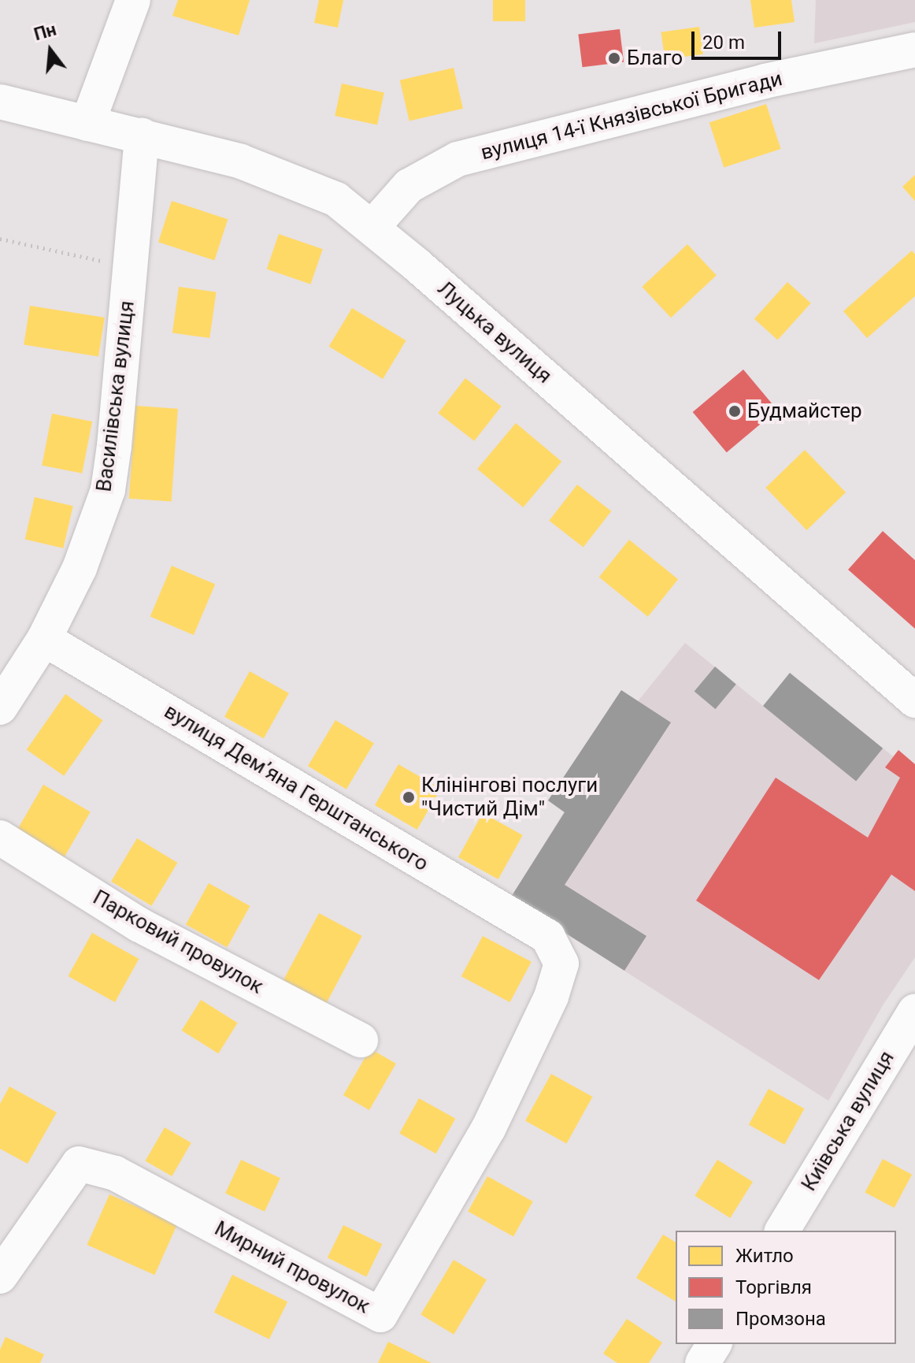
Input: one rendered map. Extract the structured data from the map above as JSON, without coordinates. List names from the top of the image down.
{
  "streets": {
    "street": [
      "вулиця 14-ї Князівської Бригади",
      "Луцька вулиця",
      "Василівська вулиця",
      "вулиця Демʼяна Герштанського",
      "Парковий провулок",
      "Київська вулиця",
      "Мирний провулок"
    ]
  },
  "crossings": [
    ["вулиця 14-ї Князівської Бригади", "Луцька вулиця"],
    ["Луцька вулиця", "Василівська вулиця"],
    ["Василівська вулиця", "вулиця Демʼяна Герштанського"],
    ["вулиця Демʼяна Герштанського", "Мирний провулок"]
  ],
  "places": ["Благо", "Будмайстер", "Клінінгові послуги \"Чистий Дім\""],
  "legend": ["Житло", "Торгівля", "Промзона"],
  "scale_bar": "20 m",
  "north": "top"
}
